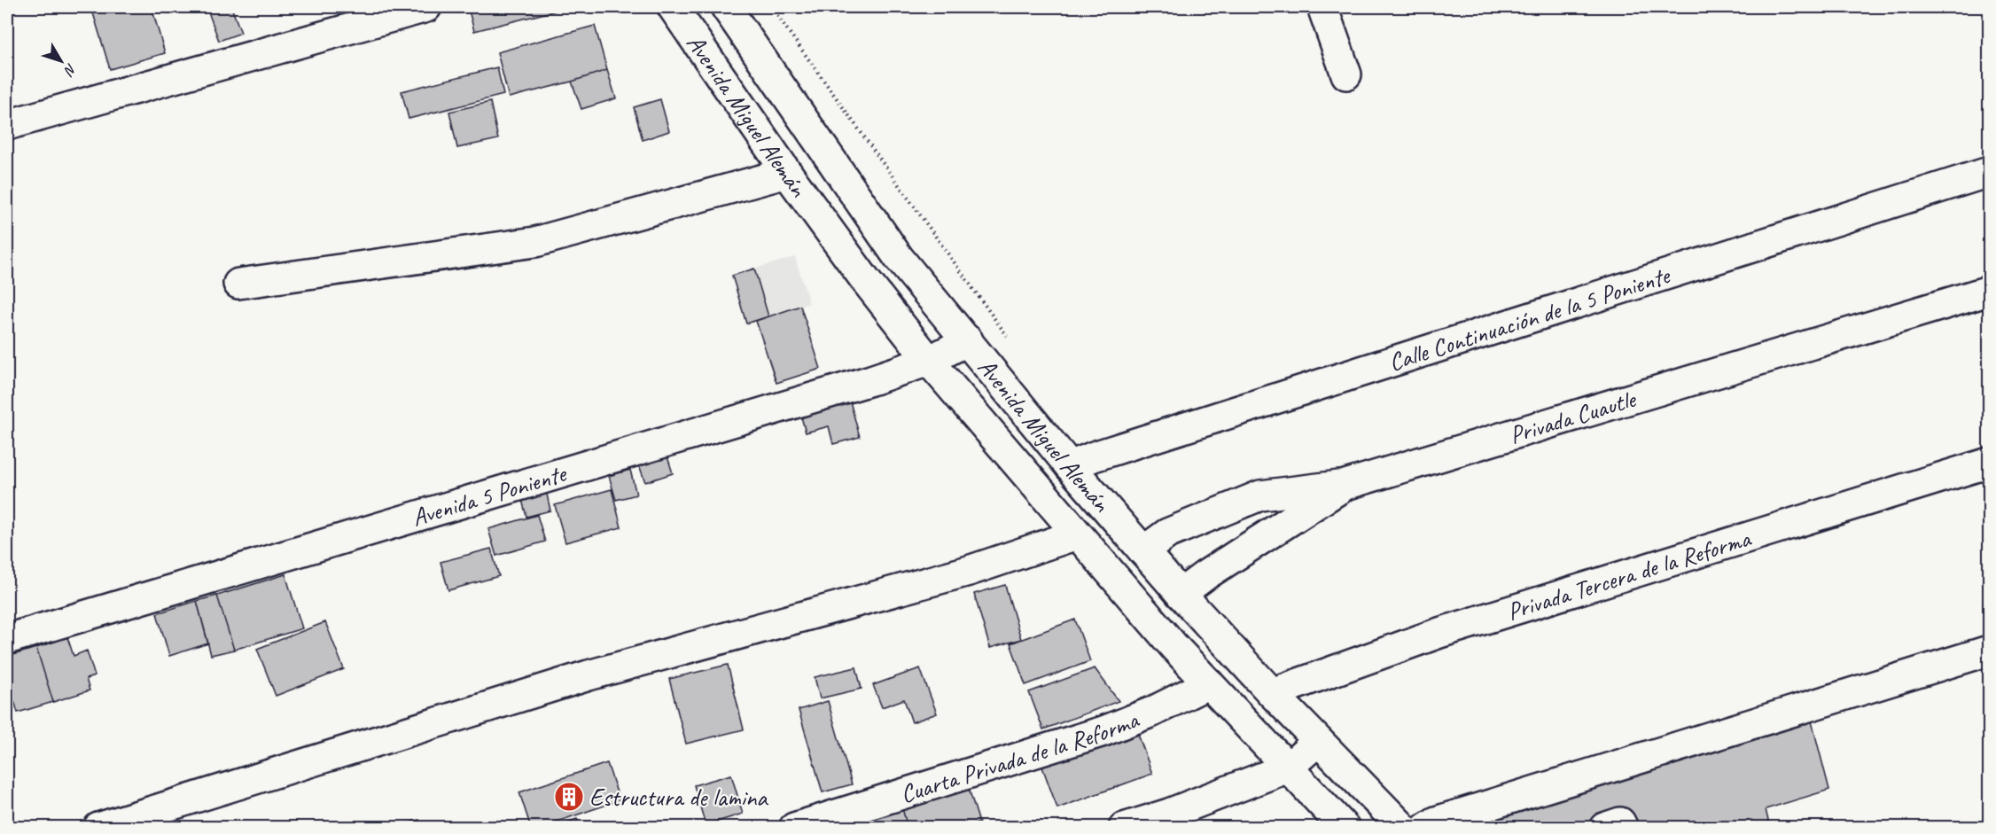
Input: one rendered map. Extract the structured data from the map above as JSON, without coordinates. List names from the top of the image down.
{
  "streets": {
    "street": [
      "Avenida Miguel Alemán",
      "Calle Continuación de la 5 Poniente",
      "Privada Cuautle",
      "Avenida 5 Poniente",
      "Privada Tercera de la Reforma",
      "Cuarta Privada de la Reforma"
    ]
  },
  "crossings": [
    ["Avenida Miguel Alemán", "Calle Continuación de la 5 Poniente"],
    ["Avenida Miguel Alemán", "Privada Cuautle"],
    ["Avenida Miguel Alemán", "Avenida 5 Poniente"],
    ["Avenida Miguel Alemán", "Privada Tercera de la Reforma"],
    ["Avenida Miguel Alemán", "Cuarta Privada de la Reforma"]
  ],
  "places": {
    "building": ["Estructura de lamina"]
  },
  "north": "bottom right"
}
